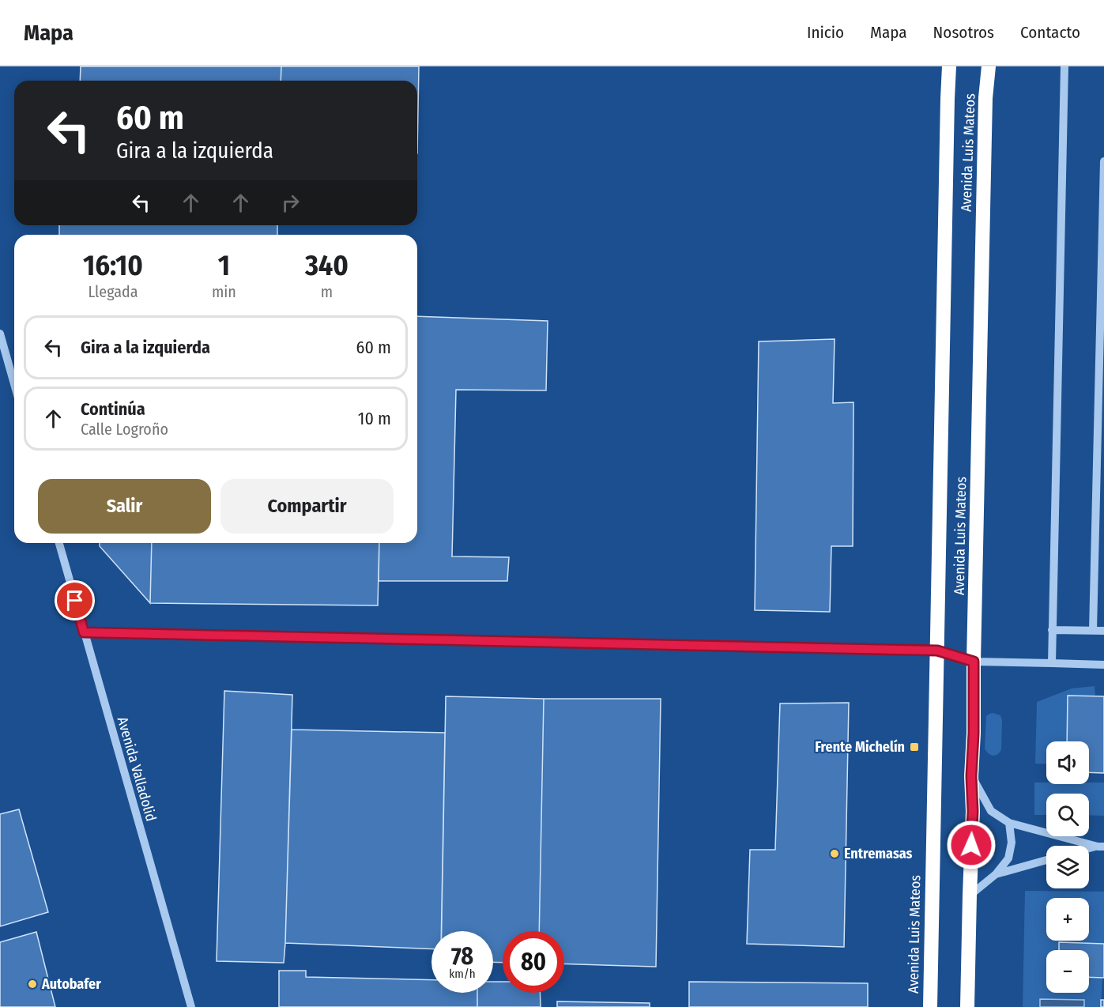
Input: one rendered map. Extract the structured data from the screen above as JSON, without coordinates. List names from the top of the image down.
{
  "streets": {
    "highway": ["Avenida Luis Mateos"],
    "street": ["Avenida Valladolid"]
  },
  "places": {
    "transit": ["Frente Michelín"],
    "other": ["Entremasas", "Autobafer"]
  },
  "page": {
    "header": "Mapa",
    "nav": [
      "Inicio",
      "Mapa",
      "Nosotros",
      "Contacto"
    ],
    "turn": ["60 m", "Gira a la izquierda"],
    "eta": [
      "16:10",
      "Llegada",
      "1",
      "min",
      "340",
      "m"
    ],
    "list": [
      {
        "name": "Gira a la izquierda",
        "value": "60 m"
      },
      {
        "name": "Continúa",
        "note": "Calle Logroño",
        "value": "10 m"
      }
    ],
    "buttons": ["Salir", "Compartir"],
    "map_buttons": ["+", "−"],
    "speed": "78 km/h",
    "limit": "80"
  }
}
